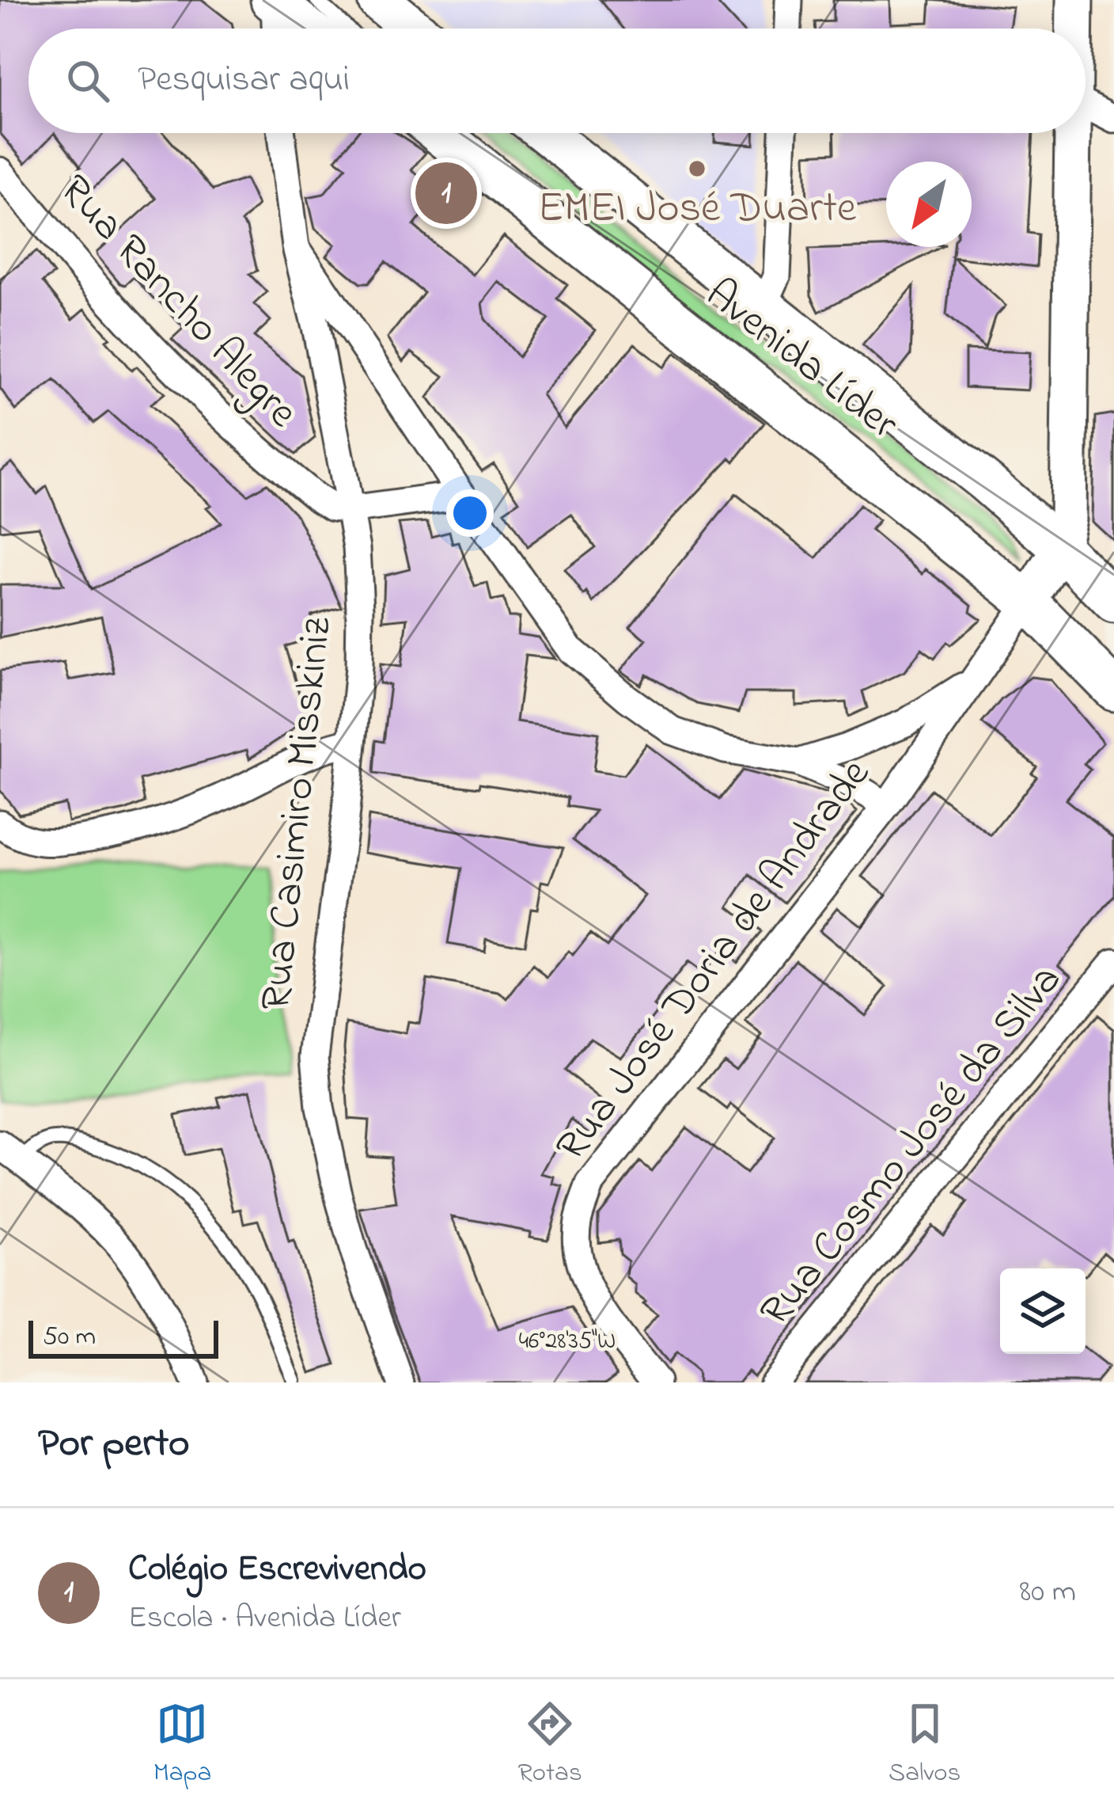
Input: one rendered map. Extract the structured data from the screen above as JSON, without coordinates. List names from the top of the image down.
{
  "streets": {
    "main road": ["Avenida Líder"],
    "street": [
      "Rua Rancho Alegre",
      "Rua Casimiro Misskiniz",
      "Rua José Doria de Andrade",
      "Rua Cosmo José da Silva"
    ]
  },
  "crossings": [
    ["Rua Rancho Alegre", "Rua Casimiro Misskiniz"],
    ["Avenida Líder", "Rua José Doria de Andrade"]
  ],
  "places": ["EMEI José Duarte"],
  "scale_bar": "50 m",
  "north": "bottom left",
  "page": {
    "search": "Pesquisar aqui",
    "pins": "1",
    "scale": "50 m",
    "heading": "Por perto",
    "list": [
      {
        "mark": "1",
        "name": "Colégio Escrevivendo",
        "note": "Escola · Avenida Líder",
        "value": "80 m"
      }
    ],
    "nav": ["Mapa", "Rotas", "Salvos"]
  },
  "coordinates": ["46°28'35\"W"]
}
